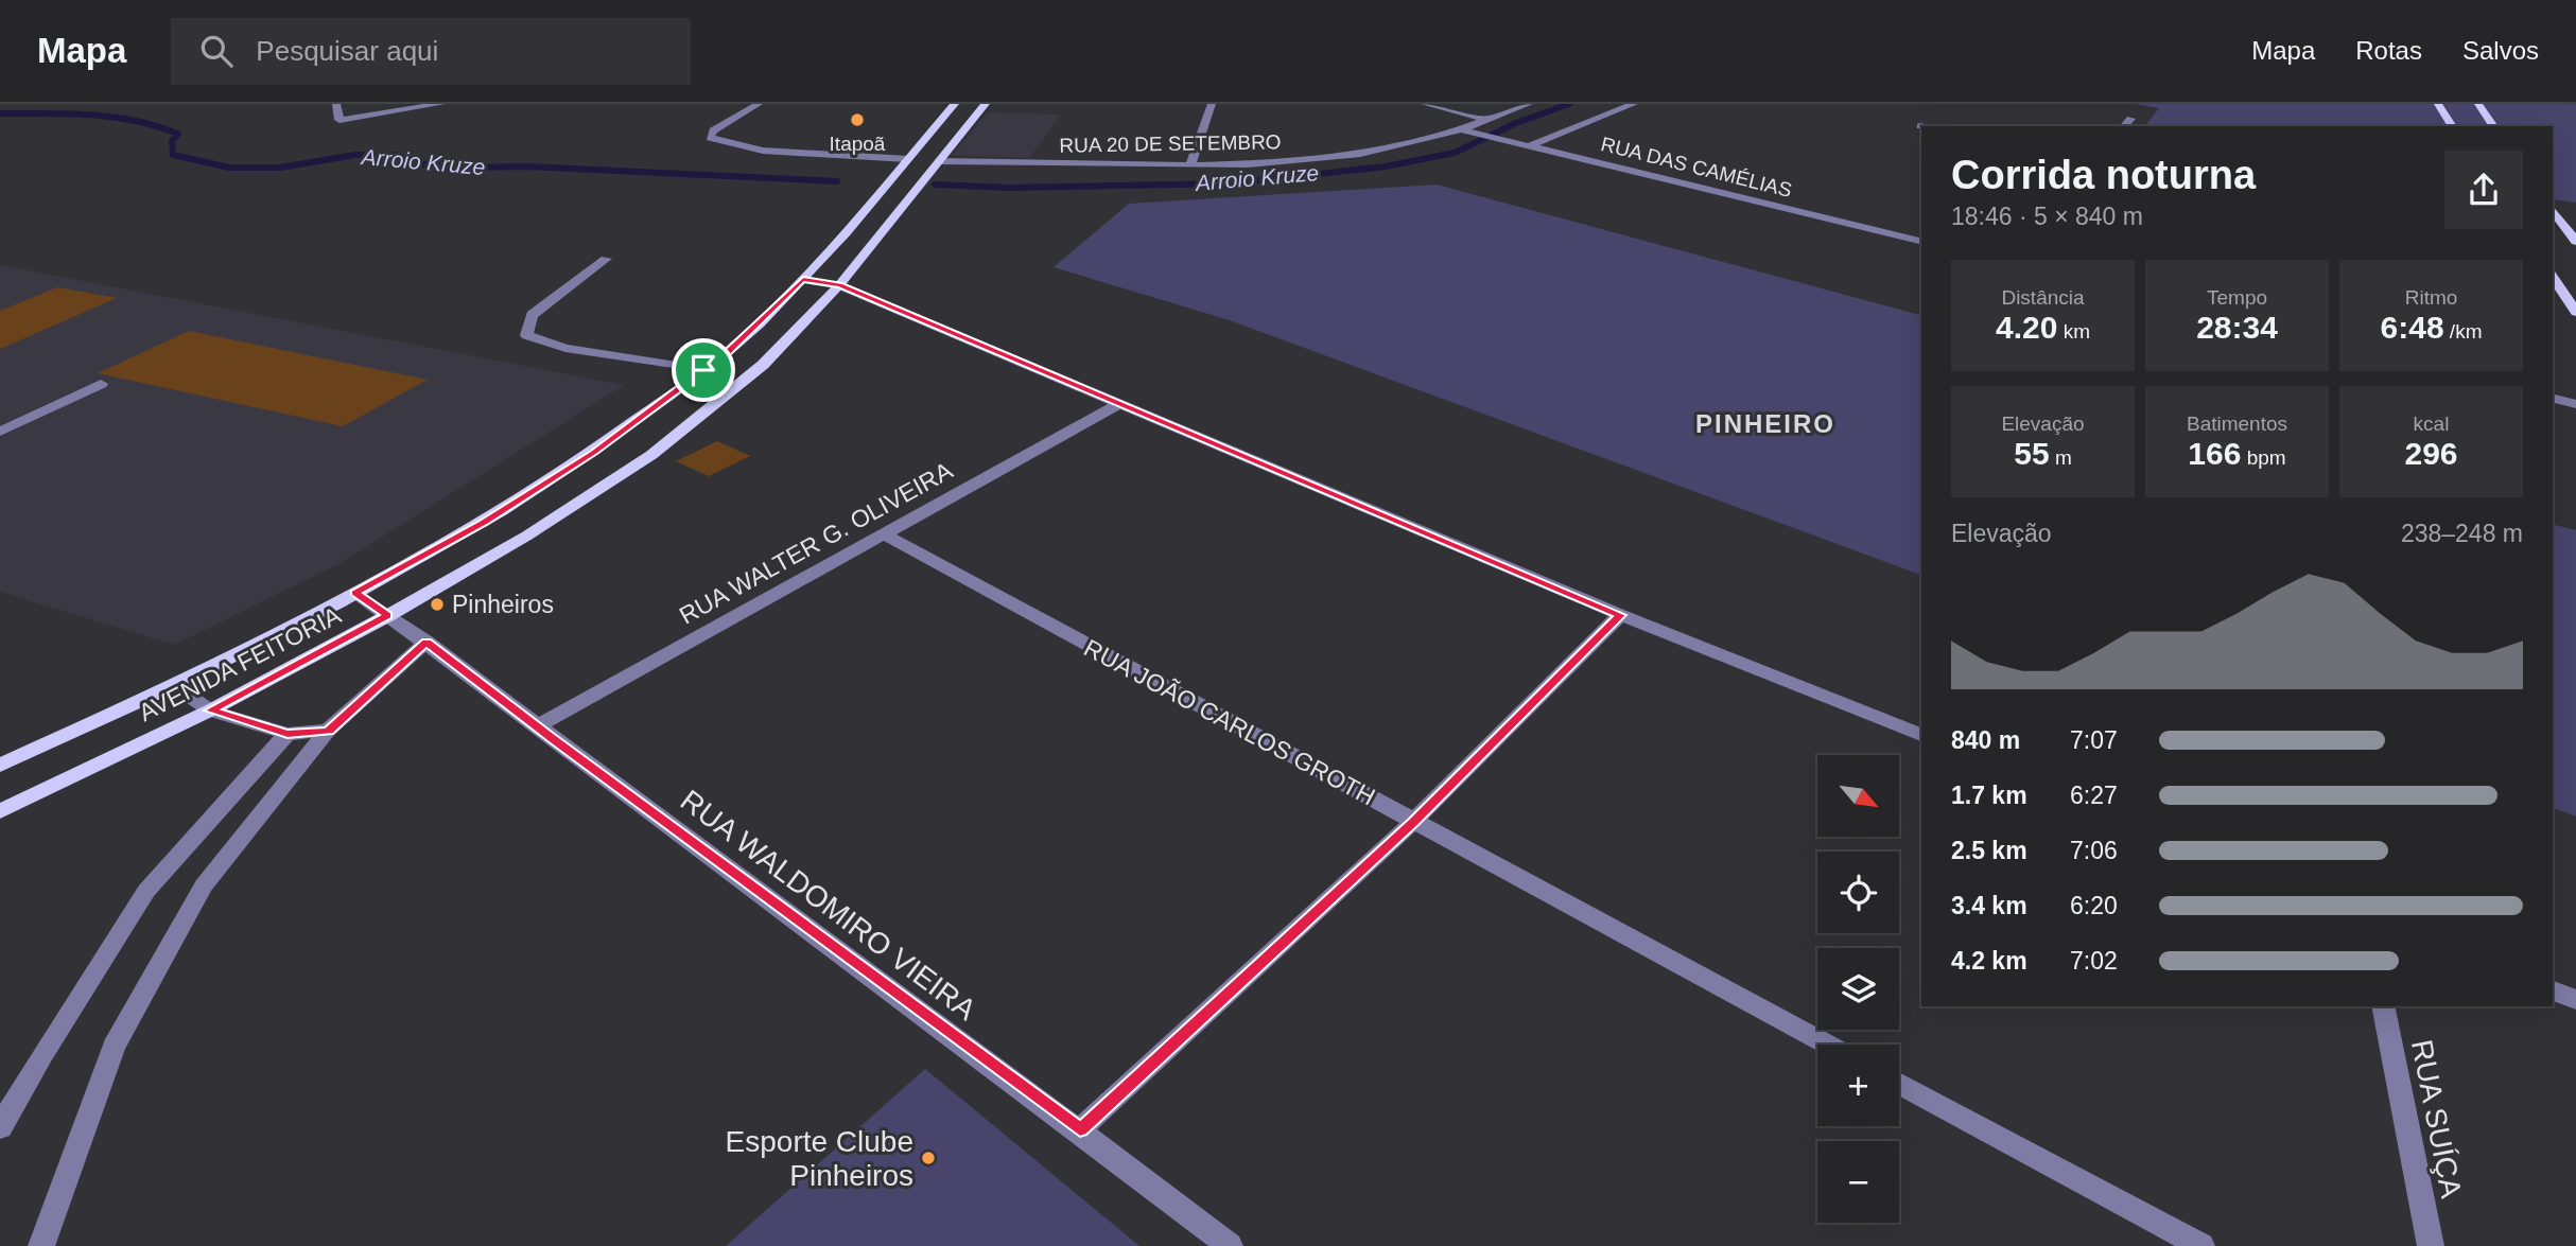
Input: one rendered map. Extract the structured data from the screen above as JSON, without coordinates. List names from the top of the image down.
{
  "streets": {
    "main road": ["AVENIDA FEITORIA"],
    "street": [
      "RUA 20 DE SETEMBRO",
      "RUA DAS CAMÉLIAS",
      "RUA WALTER G. OLIVEIRA",
      "RUA JOÃO CARLOS GROTH",
      "RUA WALDOMIRO VIEIRA",
      "RUA SUÍÇA"
    ]
  },
  "crossings": [
    ["RUA 20 DE SETEMBRO", "RUA DAS CAMÉLIAS"],
    ["RUA 20 DE SETEMBRO", "AVENIDA FEITORIA"],
    ["RUA WALTER G. OLIVEIRA", "RUA JOÃO CARLOS GROTH"],
    ["RUA WALTER G. OLIVEIRA", "RUA WALDOMIRO VIEIRA"],
    ["AVENIDA FEITORIA", "RUA WALDOMIRO VIEIRA"]
  ],
  "districts": ["PINHEIRO"],
  "water": ["Arroio Kruze"],
  "places": ["Itapoã", "Pinheiros", "Esporte Clube Pinheiros"],
  "north": "bottom right",
  "page": {
    "header": "Mapa",
    "search": "Pesquisar aqui",
    "nav": ["Mapa", "Rotas", "Salvos"],
    "heading": ["Corrida noturna", "18:46 · 5 × 840 m"],
    "stats": [
      ["Distância", "4.20 km"],
      ["Tempo", "28:34"],
      ["Ritmo", "6:48 /km"],
      ["Elevação", "55 m"],
      ["Batimentos", "166 bpm"],
      ["kcal", "296"]
    ],
    "chart": ["Elevação", "238–248 m"],
    "list": [
      {
        "name": "840 m",
        "note": "7:07"
      },
      {
        "name": "1.7 km",
        "note": "6:27"
      },
      {
        "name": "2.5 km",
        "note": "7:06"
      },
      {
        "name": "3.4 km",
        "note": "6:20"
      },
      {
        "name": "4.2 km",
        "note": "7:02"
      }
    ],
    "map_buttons": ["+", "−"]
  }
}
